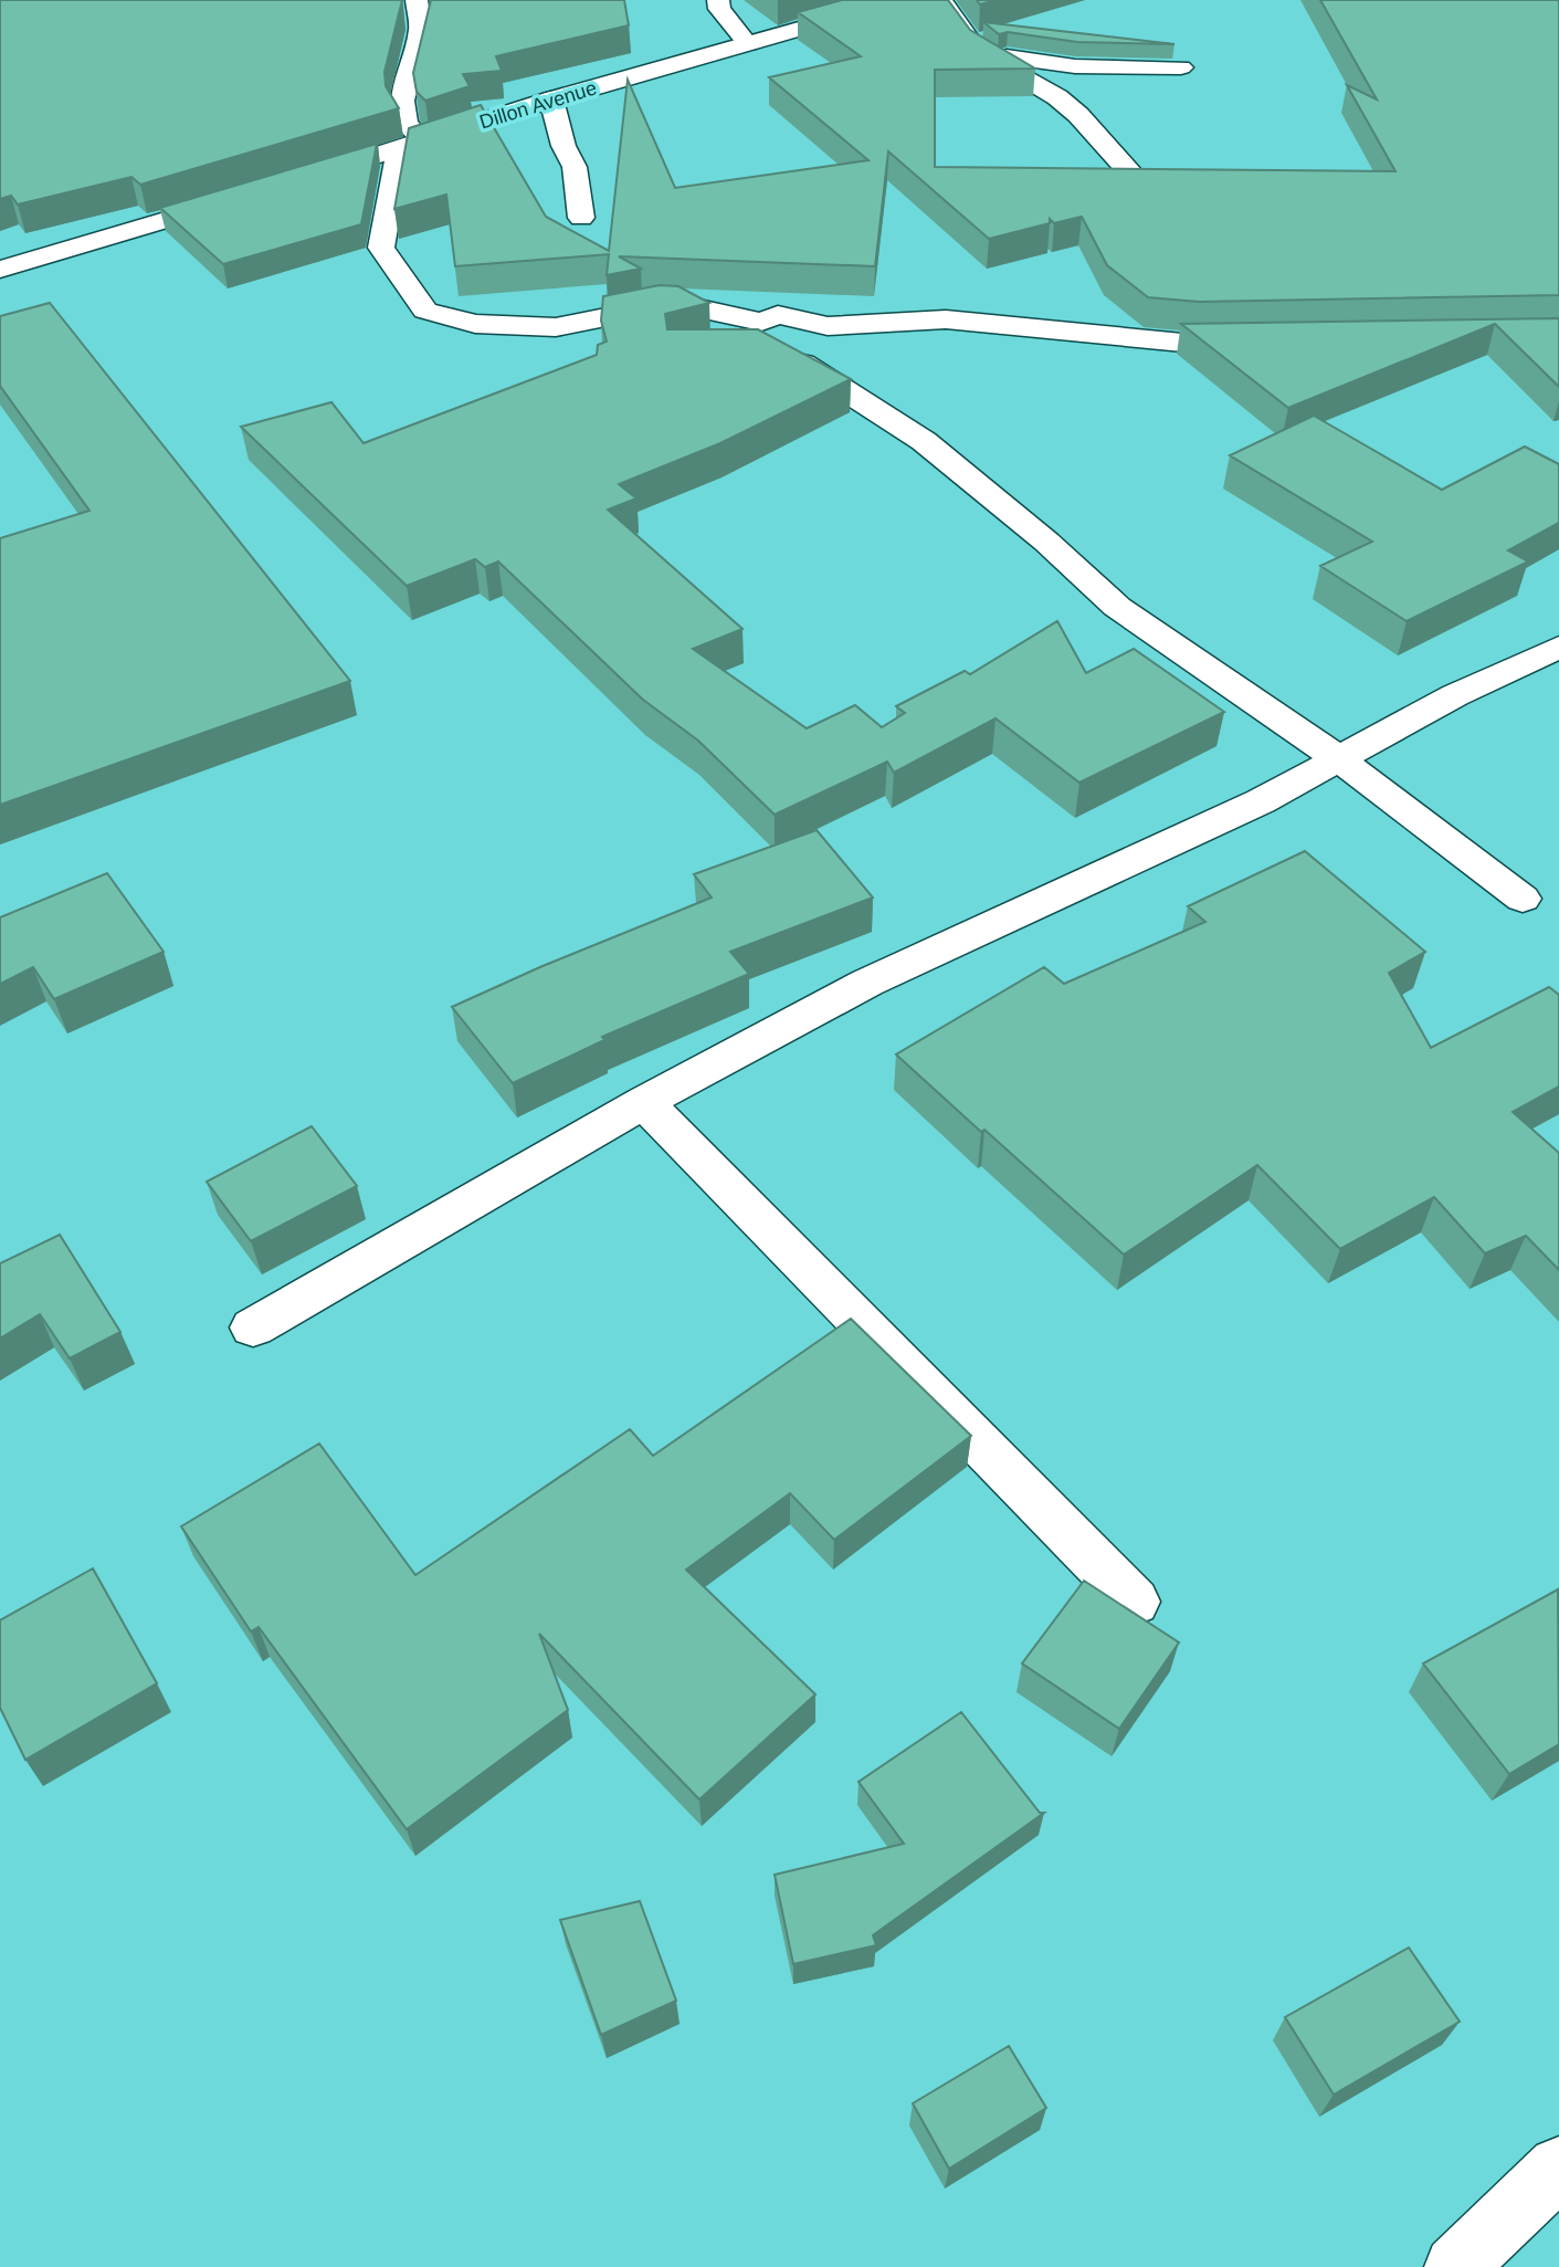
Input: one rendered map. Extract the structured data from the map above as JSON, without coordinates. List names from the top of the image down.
{
  "streets": {
    "street": ["Dillon Avenue"]
  }
}
